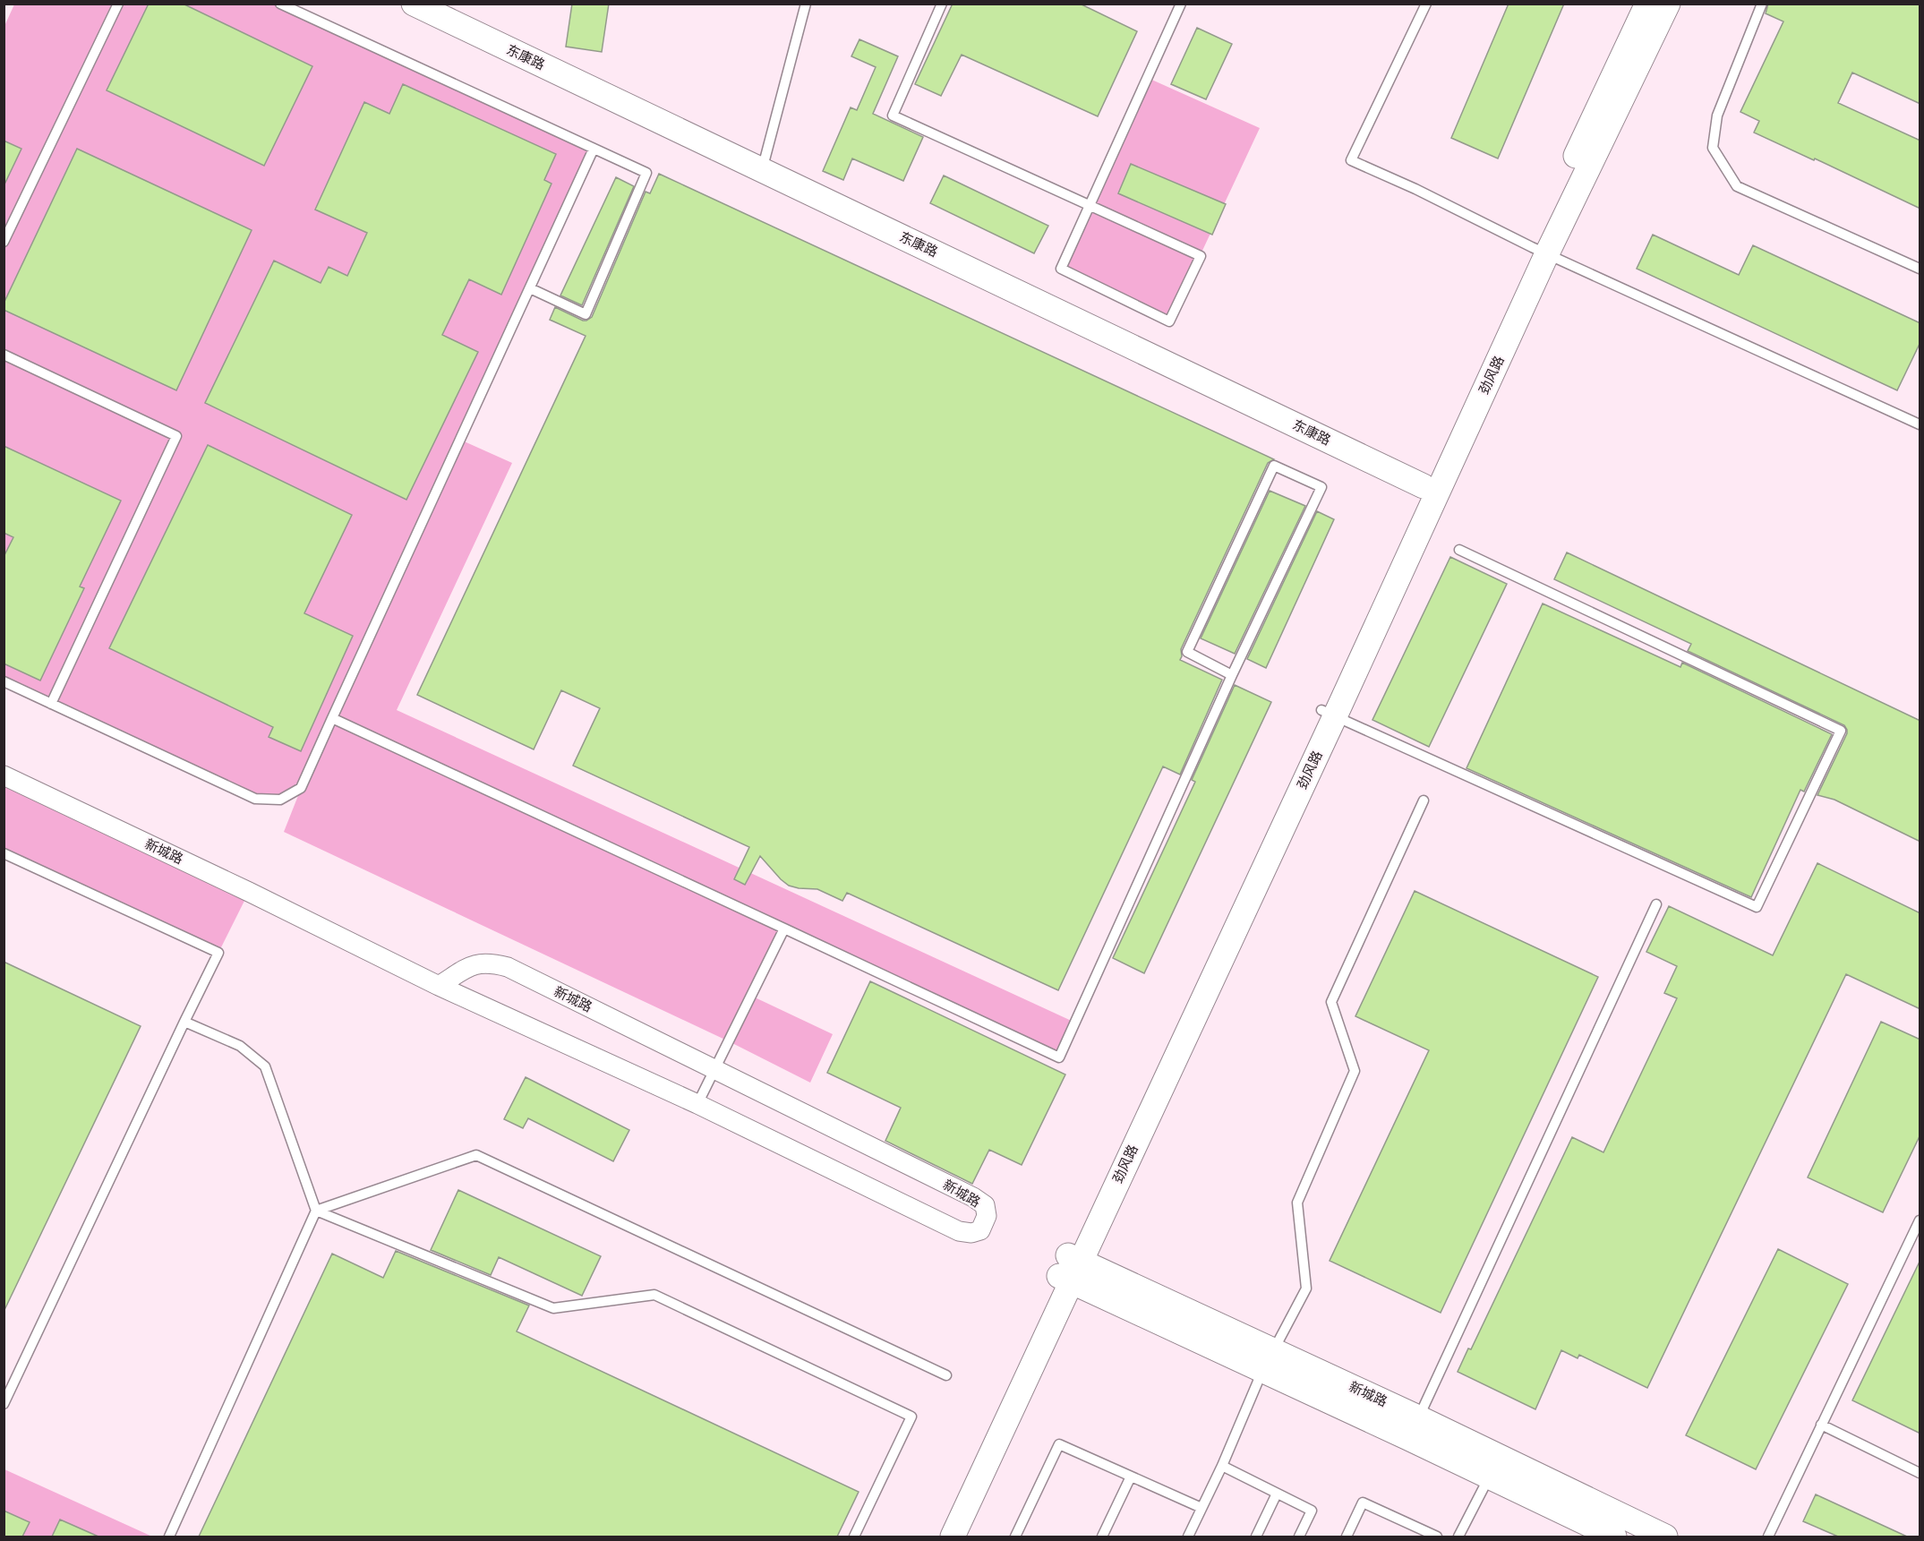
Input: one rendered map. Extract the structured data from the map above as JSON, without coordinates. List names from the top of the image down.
{
  "streets": {
    "street": ["东康路", "劲风路", "新城路"]
  },
  "crossings": [
    ["东康路", "劲风路"],
    ["劲风路", "新城路"]
  ]
}
